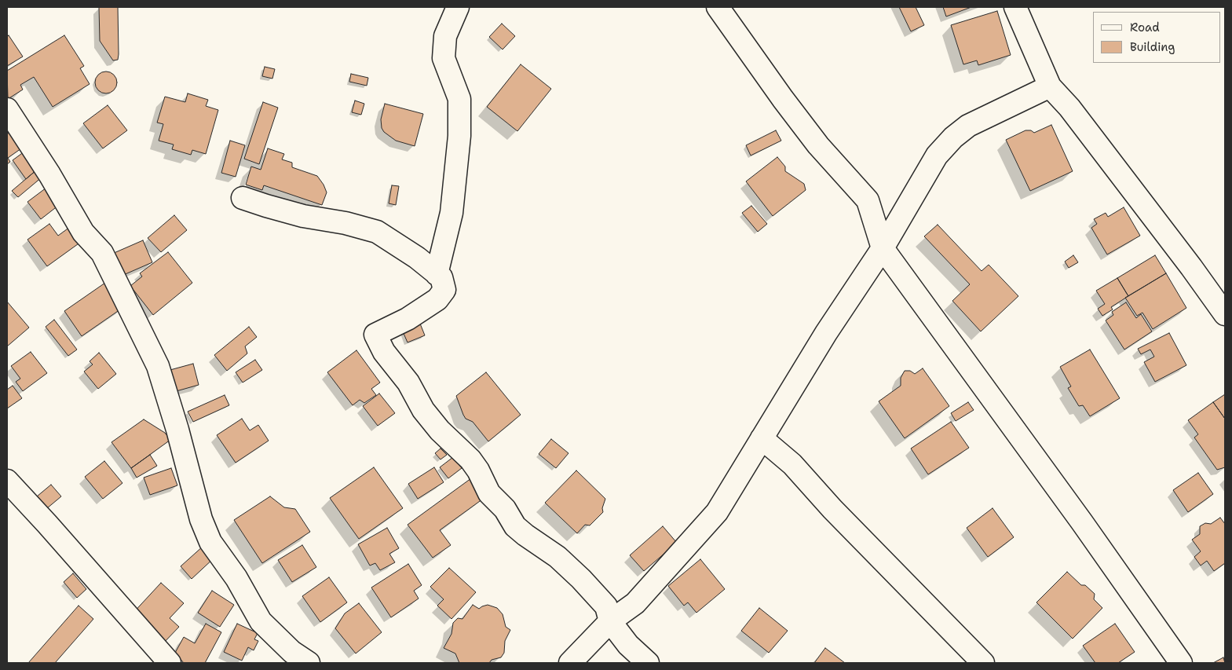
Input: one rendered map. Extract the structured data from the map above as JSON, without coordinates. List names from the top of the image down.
{
  "legend": ["Road", "Building"]
}
